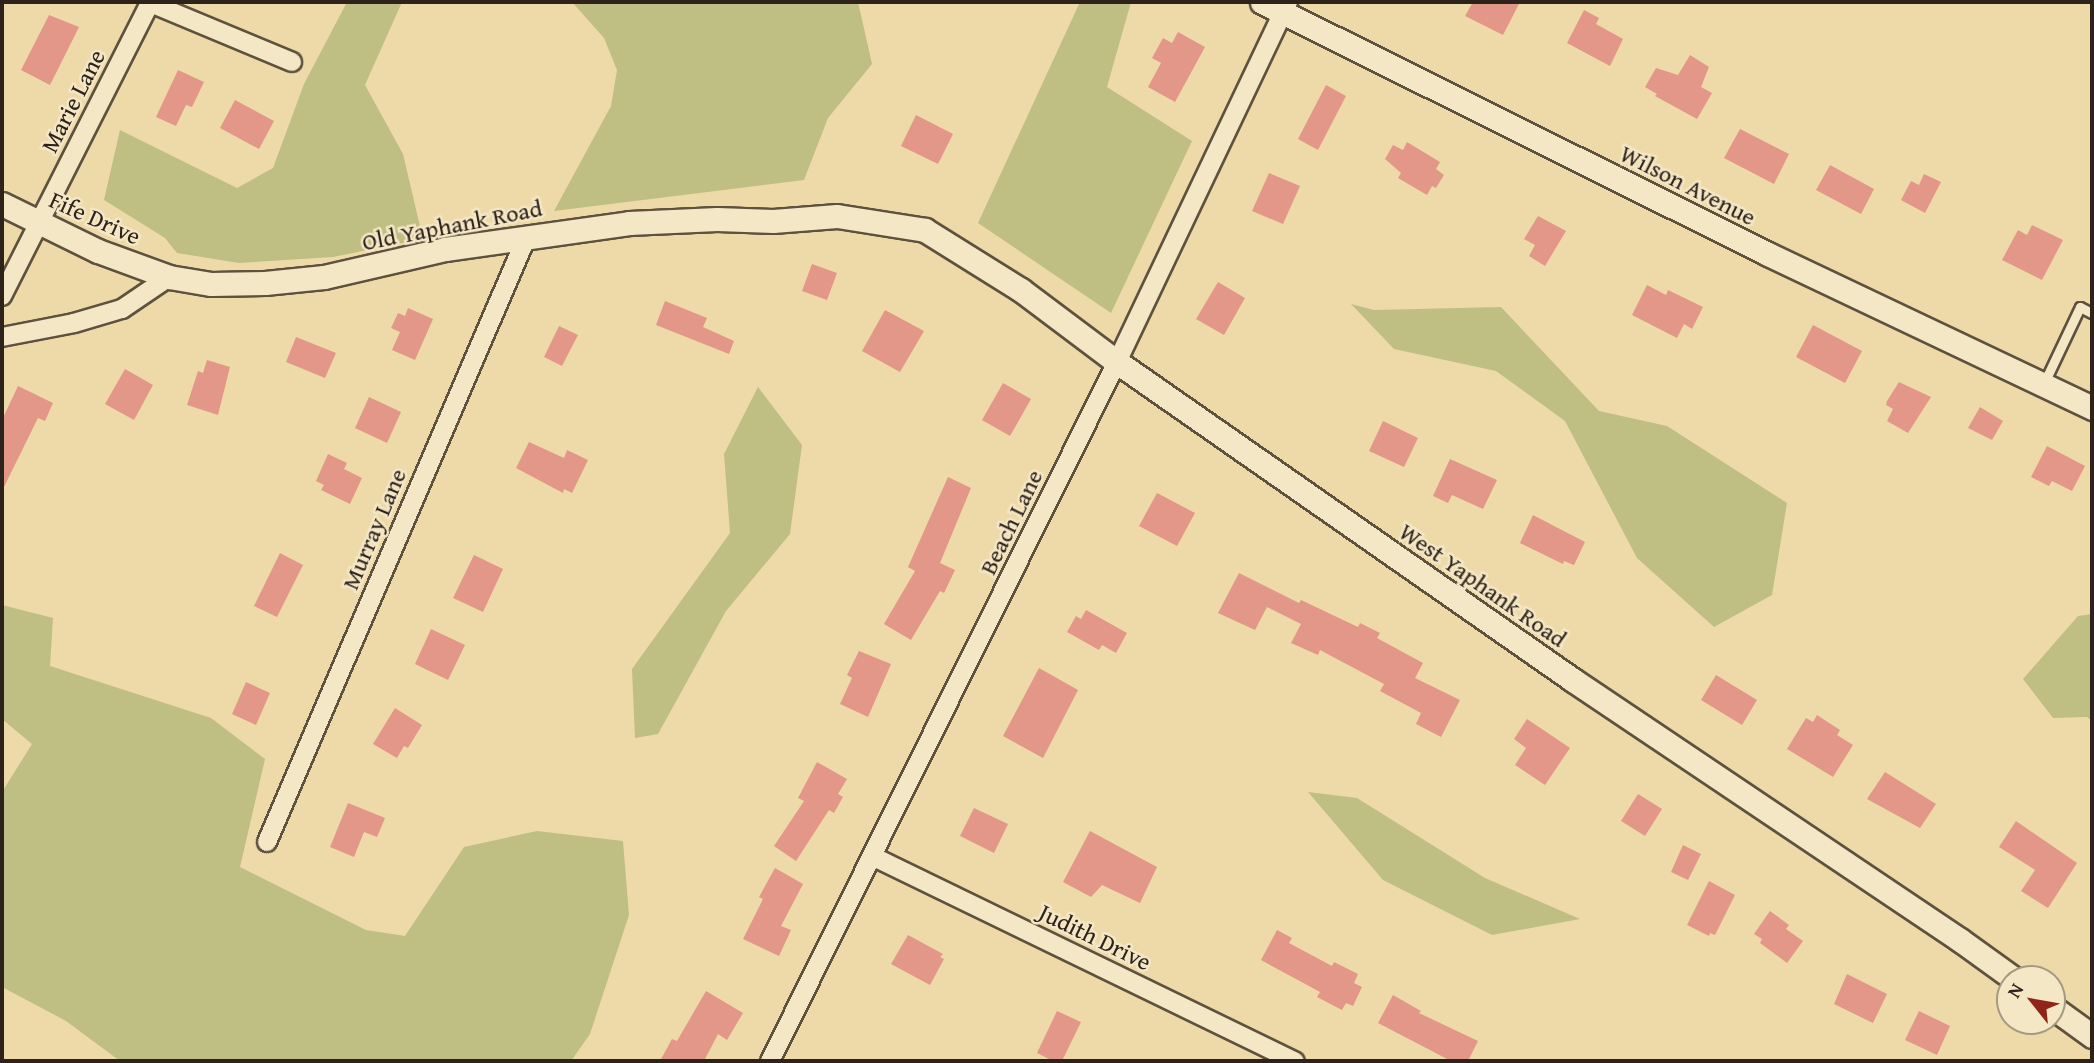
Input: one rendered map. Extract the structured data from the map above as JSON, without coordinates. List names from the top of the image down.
{
  "streets": {
    "street": [
      "Marie Lane",
      "Wilson Avenue",
      "Fife Drive",
      "Old Yaphank Road",
      "Beach Lane",
      "Murray Lane",
      "West Yaphank Road",
      "Judith Drive"
    ]
  },
  "crossings": [
    ["Marie Lane", "Fife Drive"],
    ["Wilson Avenue", "Beach Lane"],
    ["Fife Drive", "Old Yaphank Road"],
    ["Old Yaphank Road", "Murray Lane"],
    ["Old Yaphank Road", "West Yaphank Road"],
    ["Beach Lane", "West Yaphank Road"],
    ["Beach Lane", "Judith Drive"]
  ],
  "north": "top left"
}
